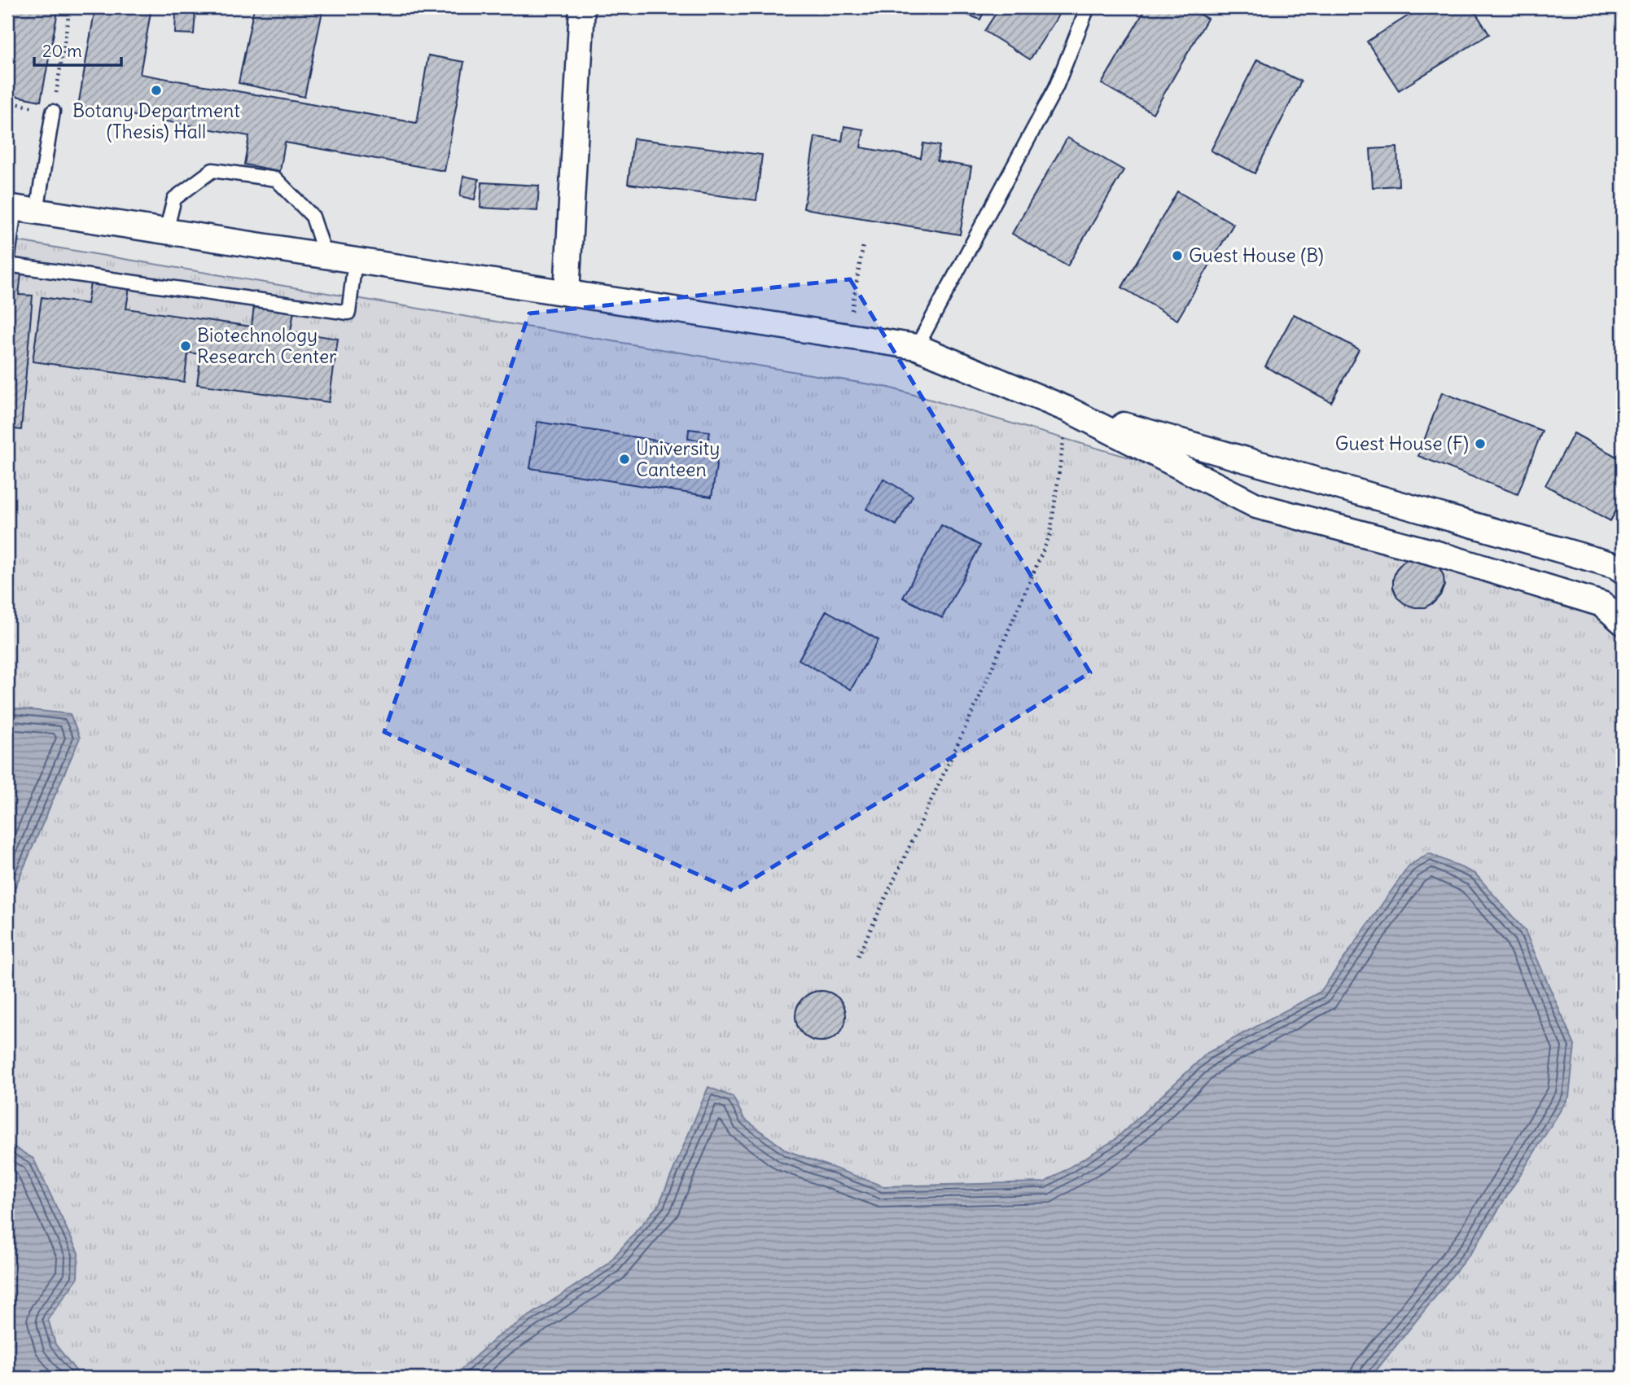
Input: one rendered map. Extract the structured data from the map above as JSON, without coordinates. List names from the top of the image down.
{
  "places": [
    "Botany Department (Thesis) Hall",
    "Guest House (B)",
    "Biotechnology Research Center",
    "Guest House (F)",
    "University Canteen"
  ],
  "scale_bar": "20 m"
}
